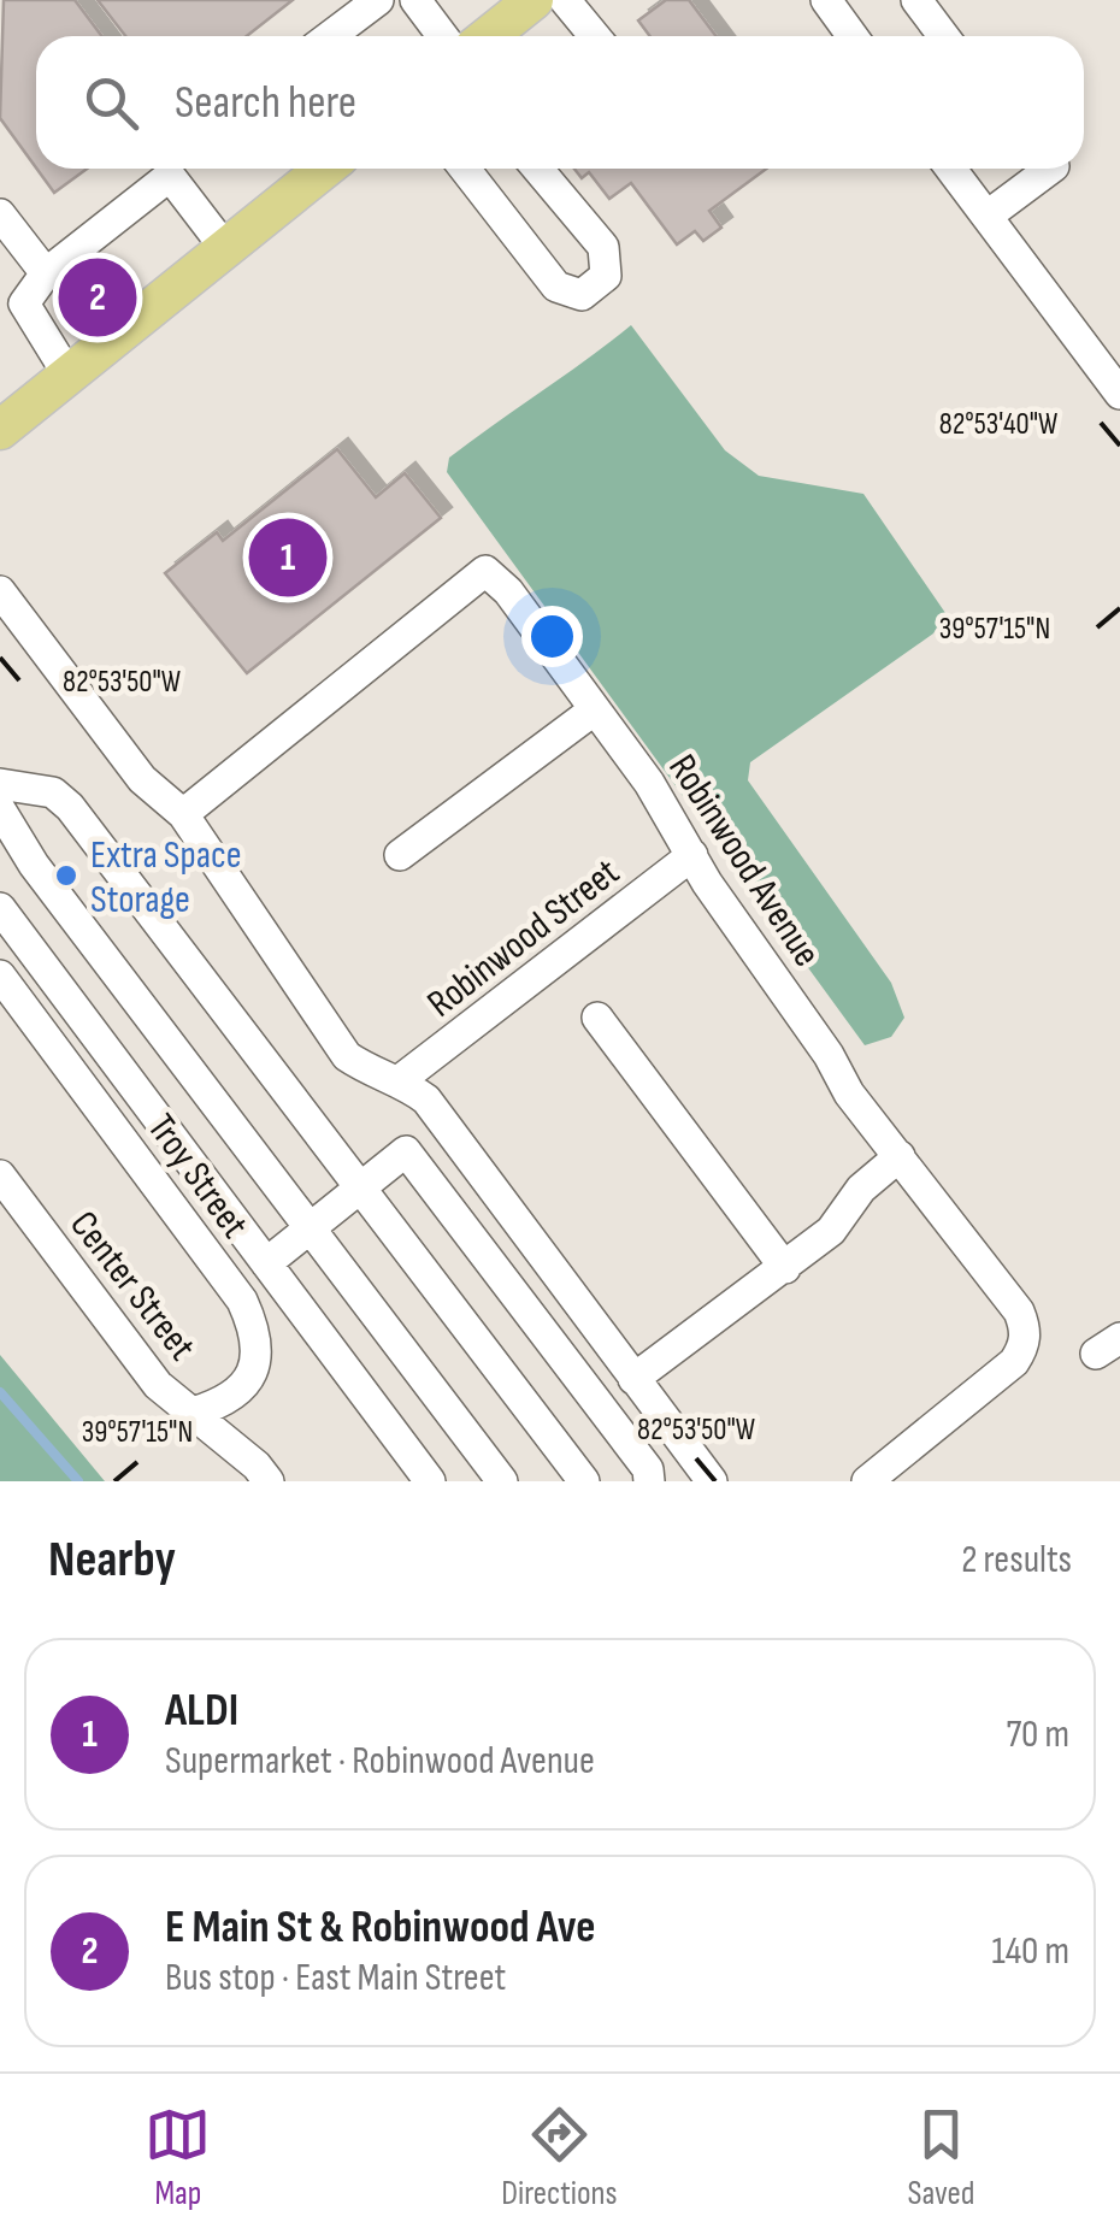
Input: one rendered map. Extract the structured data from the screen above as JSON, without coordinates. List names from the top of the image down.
{
  "streets": {
    "street": [
      "Robinwood Avenue",
      "Robinwood Street",
      "Troy Street",
      "Center Street"
    ]
  },
  "crossings": [
    ["Robinwood Avenue", "Robinwood Street"],
    ["Troy Street", "Center Street"]
  ],
  "places": ["Extra Space Storage"],
  "page": {
    "search": "Search here",
    "pins": ["2", "1"],
    "heading": ["Nearby", "2 results"],
    "list": [
      {
        "mark": "1",
        "name": "ALDI",
        "note": "Supermarket · Robinwood Avenue",
        "value": "70 m"
      },
      {
        "mark": "2",
        "name": "E Main St & Robinwood Ave",
        "note": "Bus stop · East Main Street",
        "value": "140 m"
      }
    ],
    "nav": ["Map", "Directions", "Saved"]
  },
  "coordinates": ["82°53'40\"W", "39°57'15\"N", "82°53'50\"W"]
}
